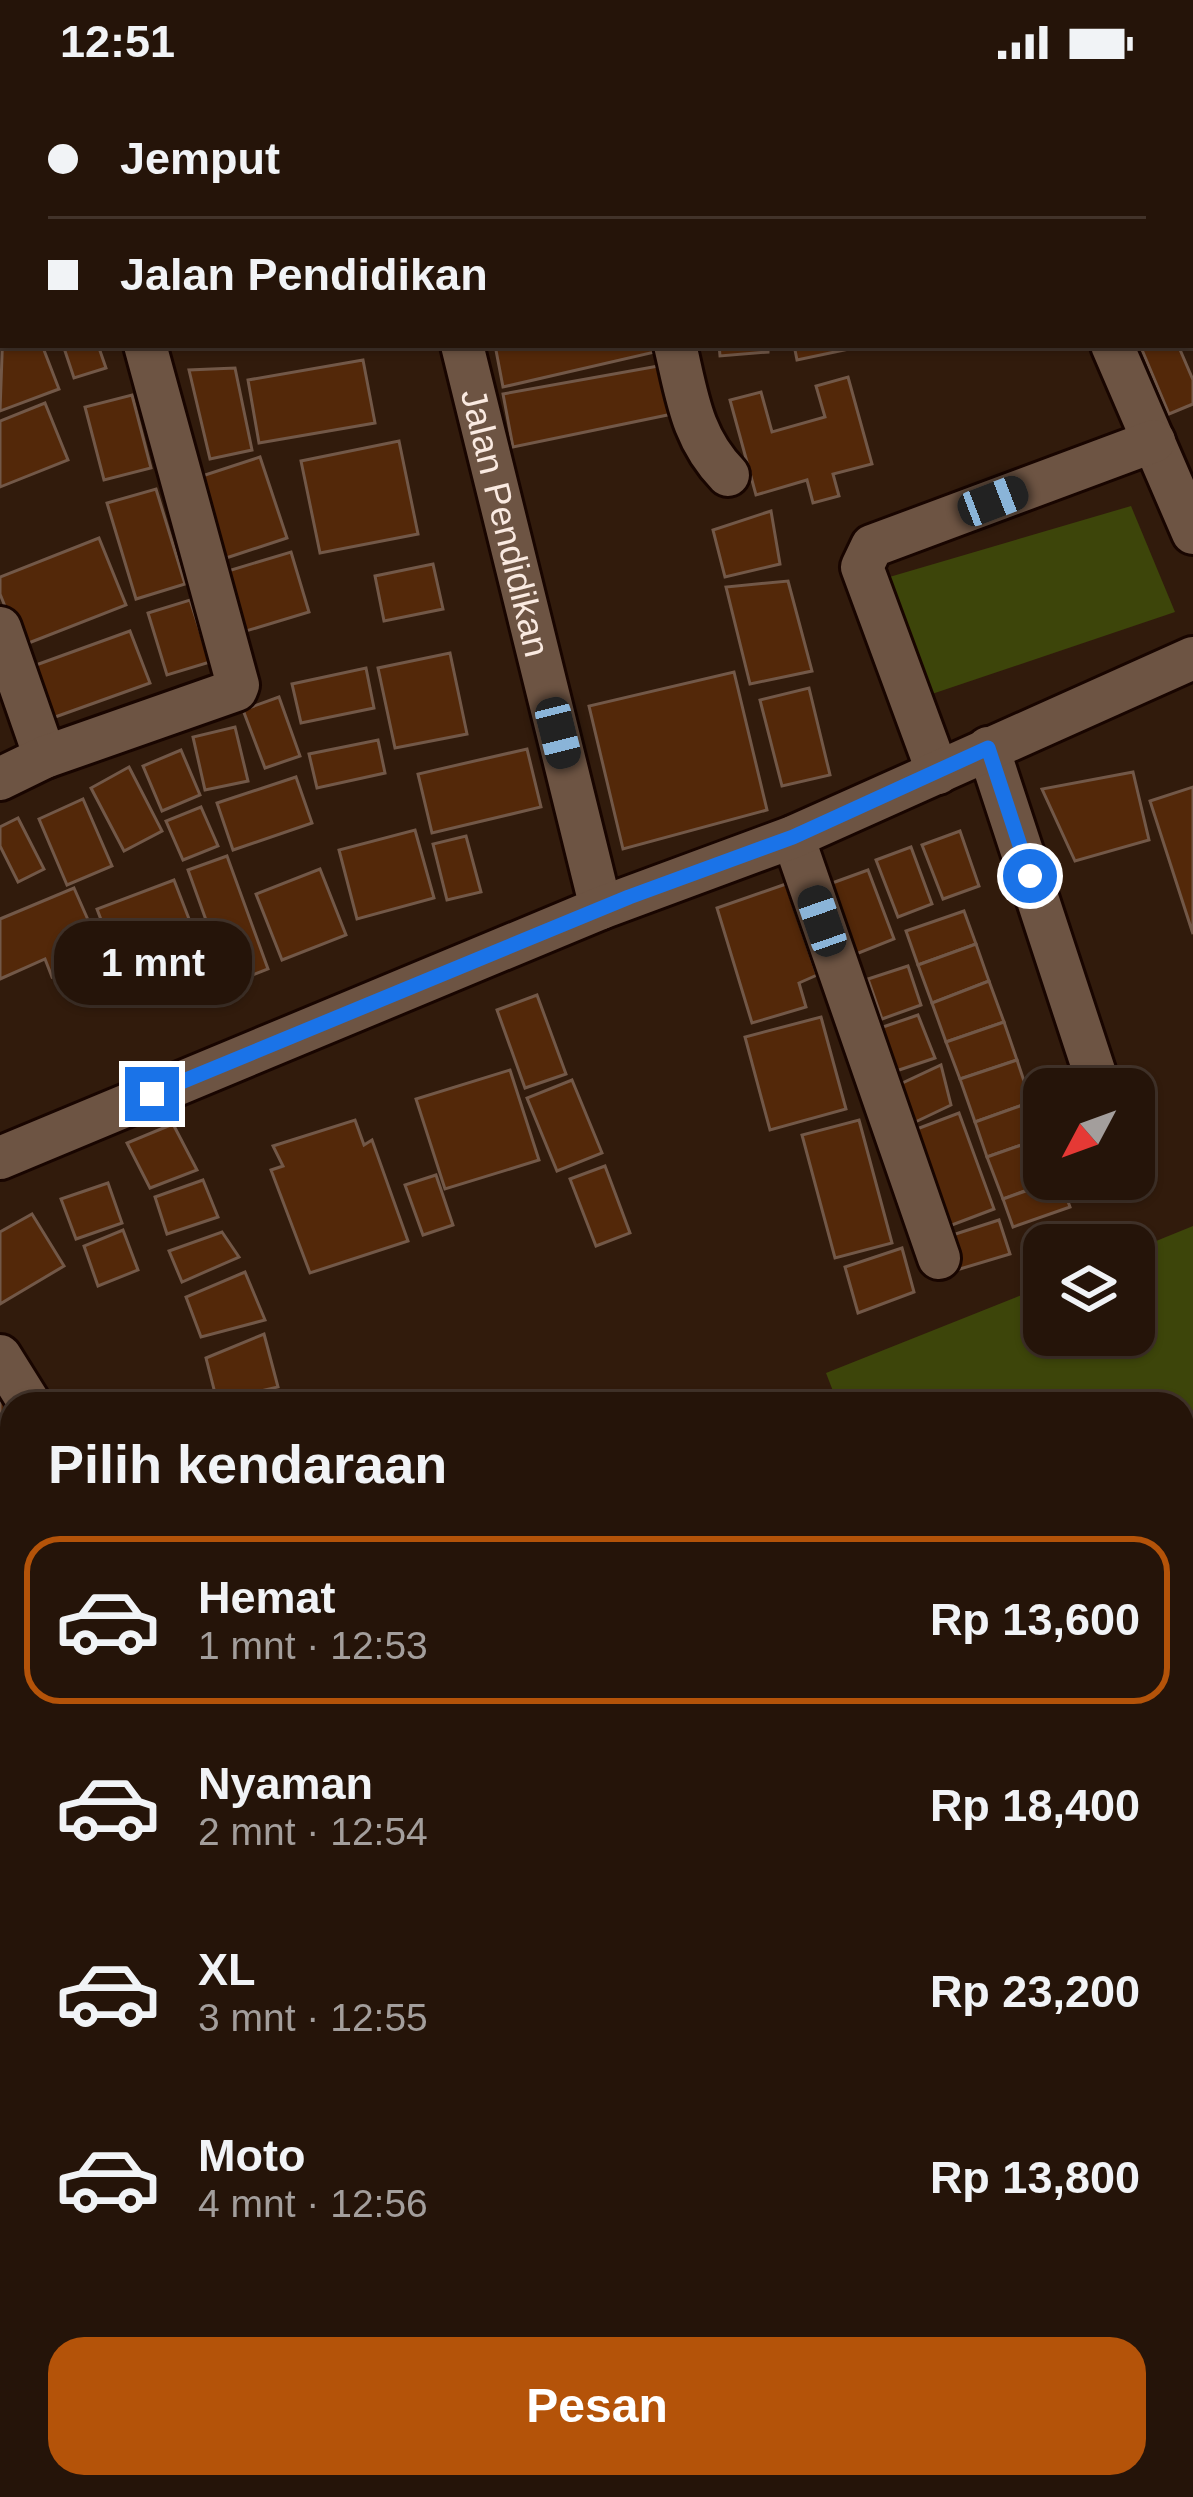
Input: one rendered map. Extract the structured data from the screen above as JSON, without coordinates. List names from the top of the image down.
{
  "streets": {
    "street": ["Jalan Pendidikan"]
  },
  "north": "bottom left",
  "page": {
    "status": "12:51",
    "banner": ["Jemput", "Jalan Pendidikan"],
    "bubble": "1 mnt",
    "heading": "Pilih kendaraan",
    "list": [
      {
        "name": "Hemat",
        "note": "1 mnt · 12:53",
        "value": "Rp 13,600"
      },
      {
        "name": "Nyaman",
        "note": "2 mnt · 12:54",
        "value": "Rp 18,400"
      },
      {
        "name": "XL",
        "note": "3 mnt · 12:55",
        "value": "Rp 23,200"
      },
      {
        "name": "Moto",
        "note": "4 mnt · 12:56",
        "value": "Rp 13,800"
      }
    ],
    "buttons": "Pesan"
  }
}
